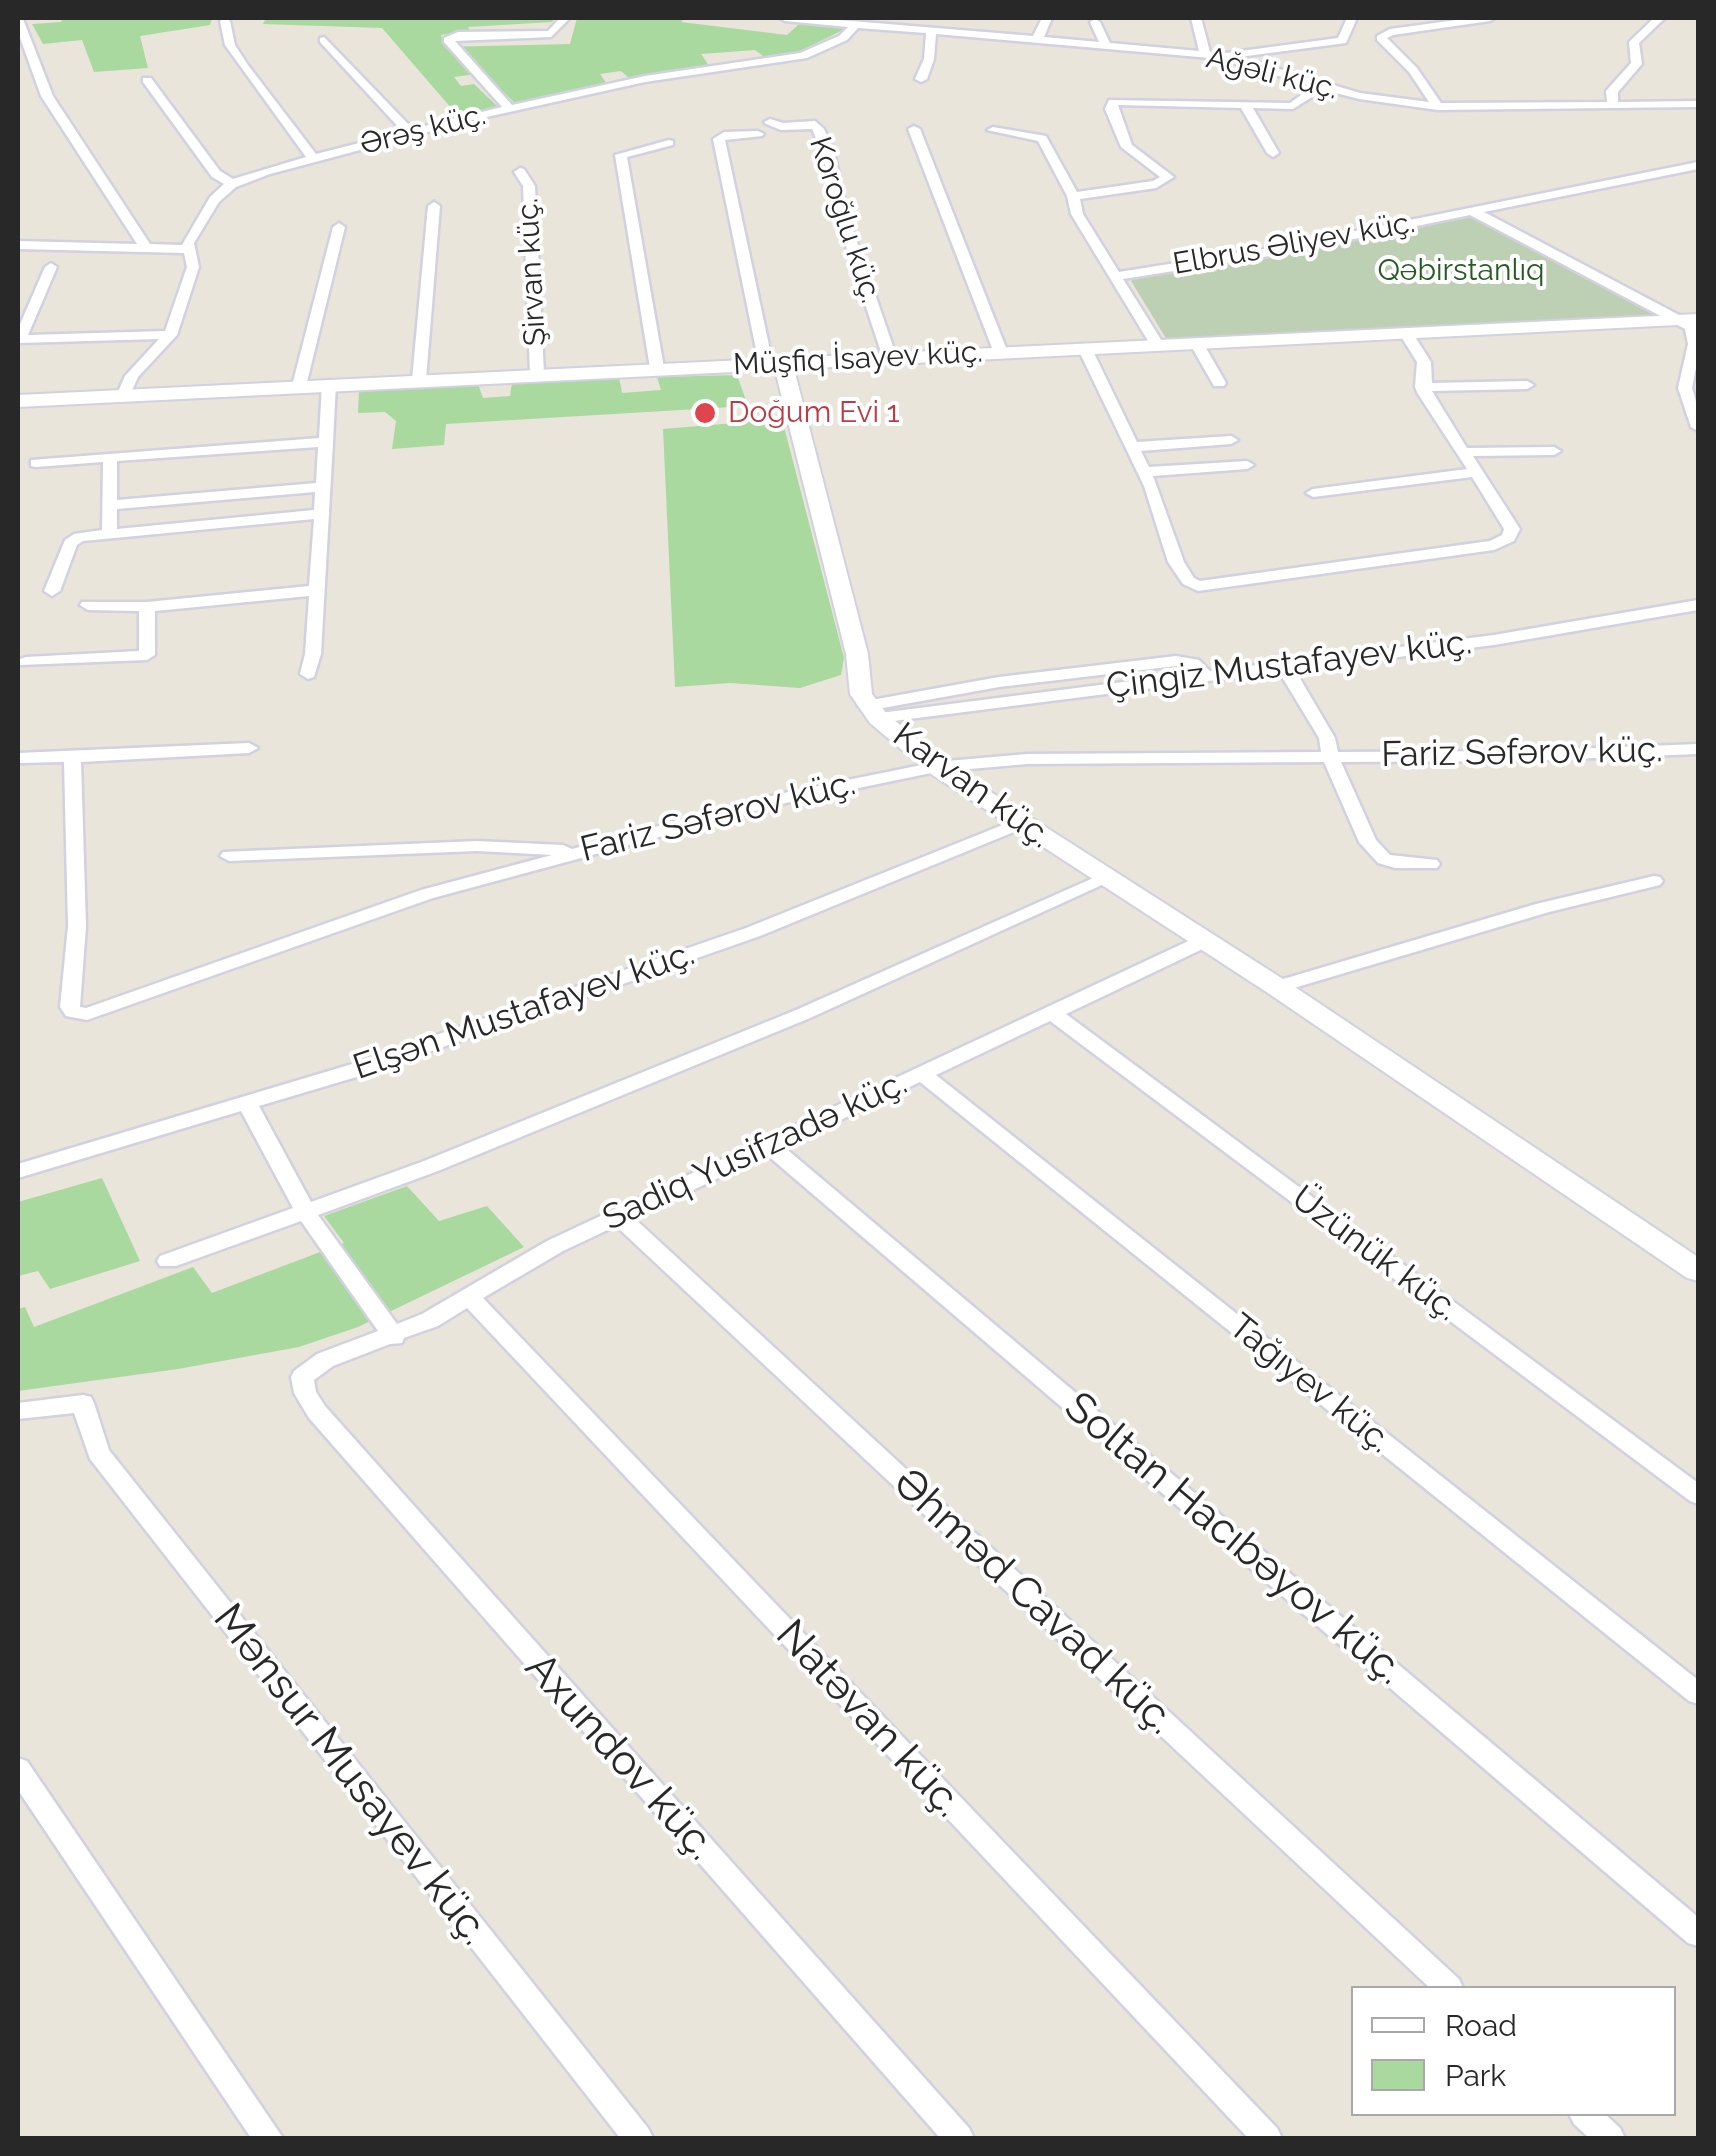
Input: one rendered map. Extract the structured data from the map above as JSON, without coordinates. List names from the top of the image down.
{
  "streets": {
    "street": [
      "Ağəli küç.",
      "Ərəş küç.",
      "Koroğlu küç.",
      "Elbrus Əliyev küç.",
      "Şirvan küç.",
      "Müşfiq İsayev küç.",
      "Çingiz Mustafayev küç.",
      "Fariz Səfərov küç.",
      "Karvan küç.",
      "Elşən Mustafayev küç.",
      "Sadiq Yusifzadə küç.",
      "Üzünük küç.",
      "Tağıyev küç.",
      "Soltan Hacıbəyov küç.",
      "Əhməd Cavad küç.",
      "Natəvan küç.",
      "Axundov küç.",
      "Mənsur Musayev küç."
    ]
  },
  "crossings": [
    ["Ağəli küç.", "Ərəş küç."],
    ["Koroğlu küç.", "Müşfiq İsayev küç."],
    ["Şirvan küç.", "Müşfiq İsayev küç."],
    ["Müşfiq İsayev küç.", "Karvan küç."],
    ["Çingiz Mustafayev küç.", "Karvan küç."],
    ["Fariz Səfərov küç.", "Karvan küç."],
    ["Karvan küç.", "Elşən Mustafayev küç."],
    ["Karvan küç.", "Sadiq Yusifzadə küç."],
    ["Sadiq Yusifzadə küç.", "Üzünük küç."],
    ["Sadiq Yusifzadə küç.", "Tağıyev küç."],
    ["Sadiq Yusifzadə küç.", "Soltan Hacıbəyov küç."],
    ["Sadiq Yusifzadə küç.", "Əhməd Cavad küç."],
    ["Sadiq Yusifzadə küç.", "Natəvan küç."],
    ["Sadiq Yusifzadə küç.", "Axundov küç."]
  ],
  "parks": ["Qəbirstanlıq"],
  "places": ["Doğum Evi 1"],
  "legend": ["Road", "Park"]
}
